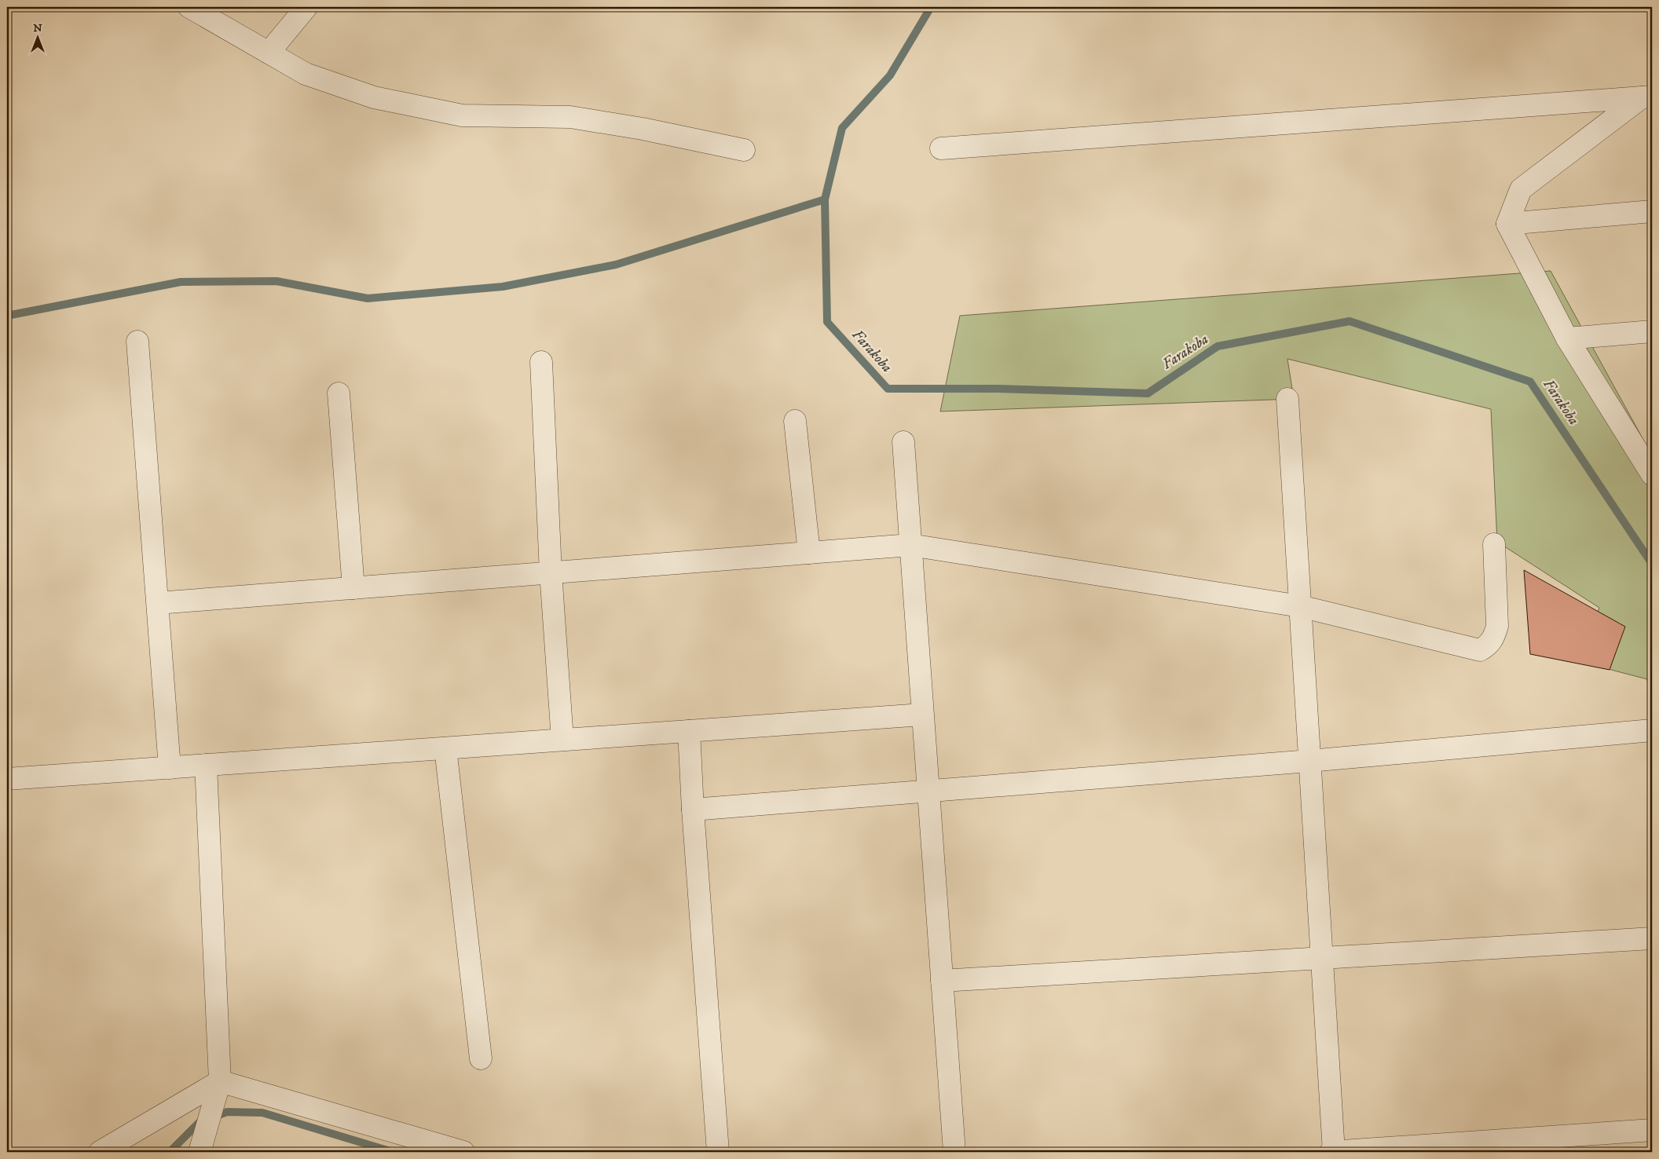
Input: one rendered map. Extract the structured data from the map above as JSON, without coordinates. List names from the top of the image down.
{
  "water": ["Farakoba"],
  "north": "top"
}
